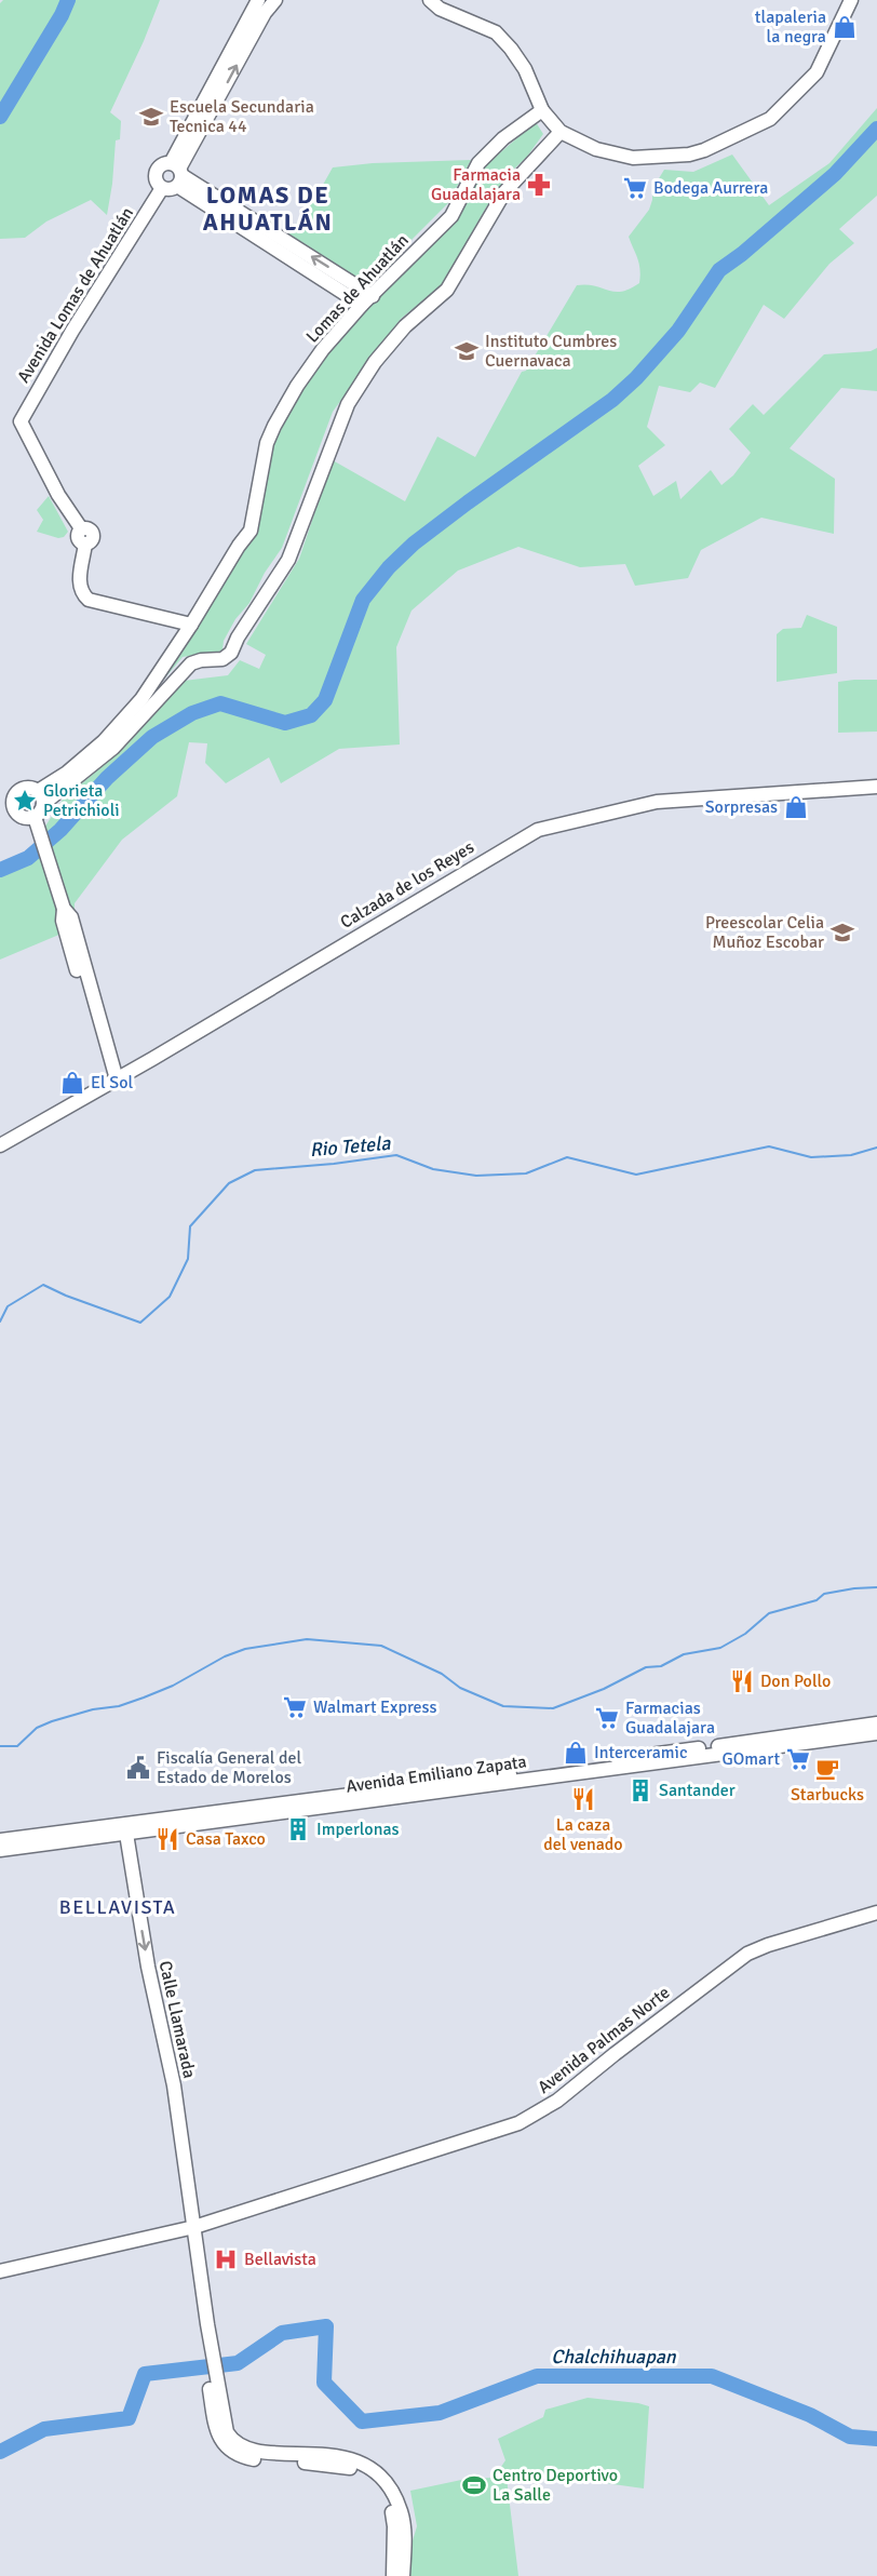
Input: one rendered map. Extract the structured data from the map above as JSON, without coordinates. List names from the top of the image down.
{
  "streets": {
    "street": [
      "Lomas de Ahuatlán",
      "Avenida Lomas de Ahuatlán",
      "Calzada de los Reyes",
      "Avenida Emiliano Zapata",
      "Calle Llamarada",
      "Avenida Palmas Norte"
    ]
  },
  "crossings": [
    ["Lomas de Ahuatlán", "Avenida Lomas de Ahuatlán"],
    ["Avenida Emiliano Zapata", "Calle Llamarada"],
    ["Calle Llamarada", "Avenida Palmas Norte"]
  ],
  "one_way": ["Calle Llamarada"],
  "districts": ["LOMAS DE AHUATLÁN", "BELLAVISTA"],
  "water": ["Rio Tetela", "Chalchihuapan"],
  "places": {
    "shop": [
      "tlapaleria la negra",
      "Sorpresas",
      "El Sol",
      "Interceramic"
    ],
    "school or university": ["Escuela Secundaria Tecnica 44", "Instituto Cumbres Cuernavaca", "Preescolar Celia Muñoz Escobar"],
    "pharmacy": ["Farmacia Guadalajara"],
    "supermarket": [
      "Bodega Aurrera",
      "Walmart Express",
      "Farmacias Guadalajara",
      "GOmart"
    ],
    "place": ["Glorieta Petrichioli"],
    "restaurant": ["Don Pollo", "La caza del venado", "Casa Taxco"],
    "public building": ["Fiscalía General del Estado de Morelos"],
    "cafe": ["Starbucks"],
    "building": ["Santander", "Imperlonas"],
    "hospital": ["Bellavista"],
    "sports": ["Centro Deportivo La Salle"]
  }
}
